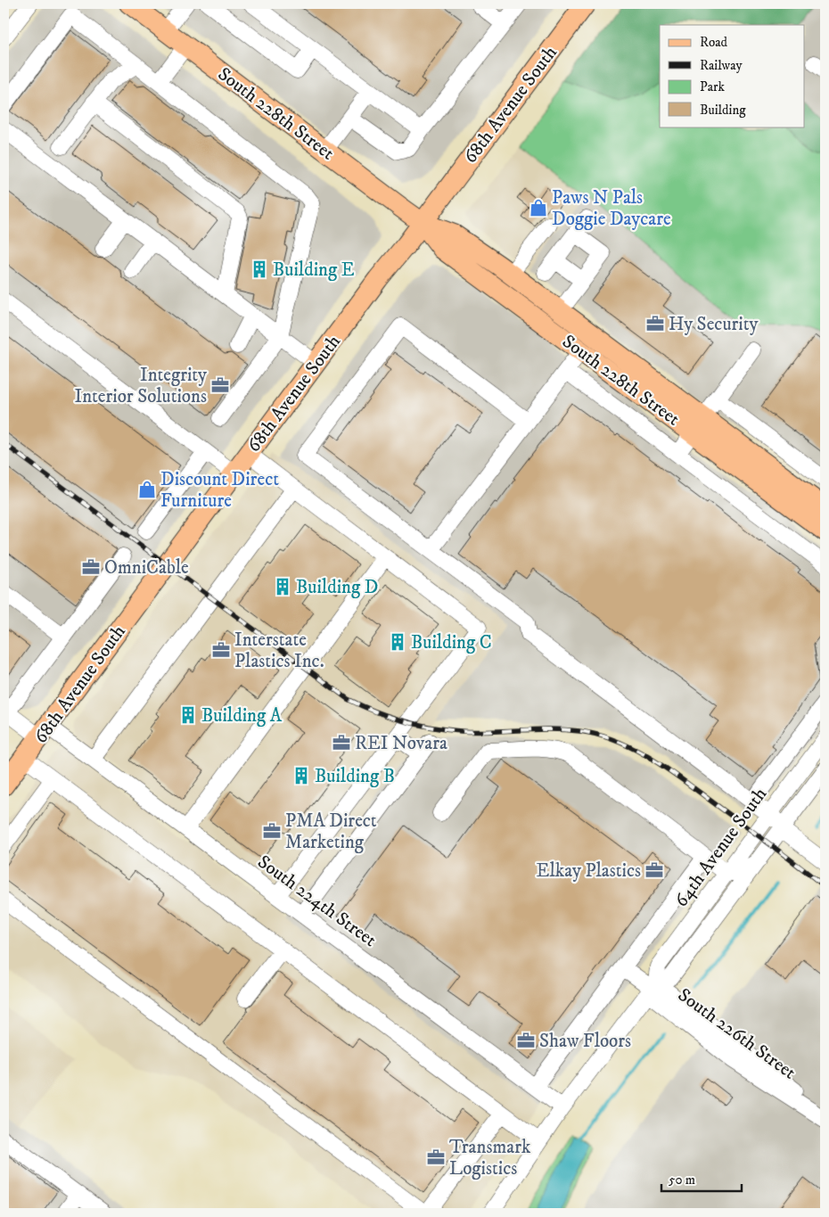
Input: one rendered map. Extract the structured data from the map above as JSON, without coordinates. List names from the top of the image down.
{
  "streets": {
    "main road": ["68th Avenue South", "South 228th Street"],
    "street": ["64th Avenue South", "South 224th Street", "South 226th Street"]
  },
  "crossings": [
    ["68th Avenue South", "South 228th Street"],
    ["68th Avenue South", "South 224th Street"],
    ["64th Avenue South", "South 224th Street"],
    ["64th Avenue South", "South 226th Street"]
  ],
  "places": {
    "shop": ["Paws N Pals Doggie Daycare", "Discount Direct Furniture"],
    "building": [
      "Building E",
      "Building D",
      "Building C",
      "Building A",
      "Building B"
    ],
    "office": [
      "Hy Security",
      "Integrity Interior Solutions",
      "OmniCable",
      "Interstate Plastics Inc.",
      "REI Novara",
      "PMA Direct Marketing",
      "Elkay Plastics",
      "Shaw Floors",
      "Transmark Logistics"
    ]
  },
  "legend": [
    "Road",
    "Railway",
    "Park",
    "Building"
  ],
  "scale_bar": "50 m"
}
